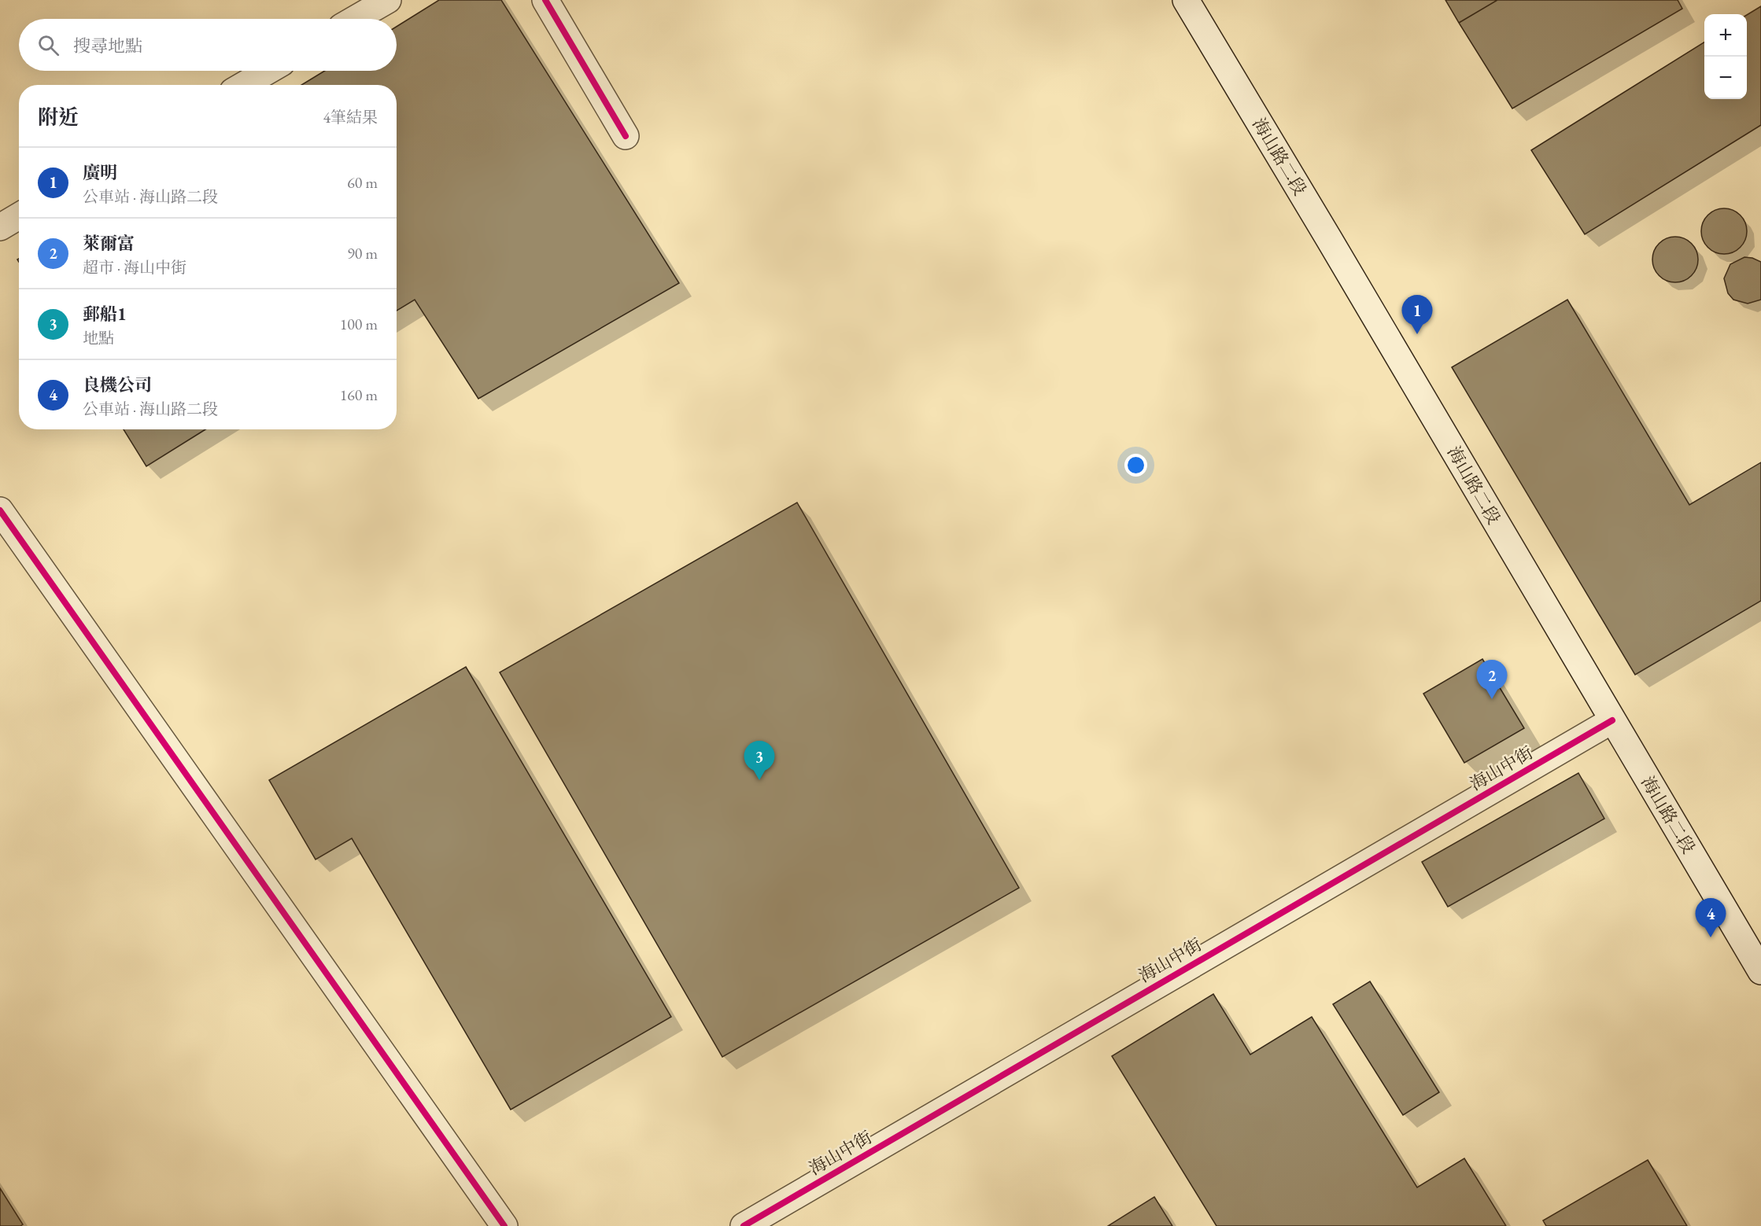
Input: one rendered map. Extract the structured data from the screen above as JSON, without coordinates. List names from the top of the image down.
{
  "streets": {
    "street": ["海山路二段", "海山中街"]
  },
  "crossings": [
    ["海山路二段", "海山中街"]
  ],
  "page": {
    "map_buttons": ["+", "−"],
    "search": "搜尋地點",
    "heading": ["附近", "4筆結果"],
    "list": [
      {
        "mark": "1",
        "name": "廣明",
        "note": "公車站 · 海山路二段",
        "value": "60 m"
      },
      {
        "mark": "2",
        "name": "萊爾富",
        "note": "超市 · 海山中街",
        "value": "90 m"
      },
      {
        "mark": "3",
        "name": "郵船1",
        "note": "地點",
        "value": "100 m"
      },
      {
        "mark": "4",
        "name": "良機公司",
        "note": "公車站 · 海山路二段",
        "value": "160 m"
      }
    ],
    "pins": [
      "1",
      "2",
      "3",
      "4"
    ]
  }
}
